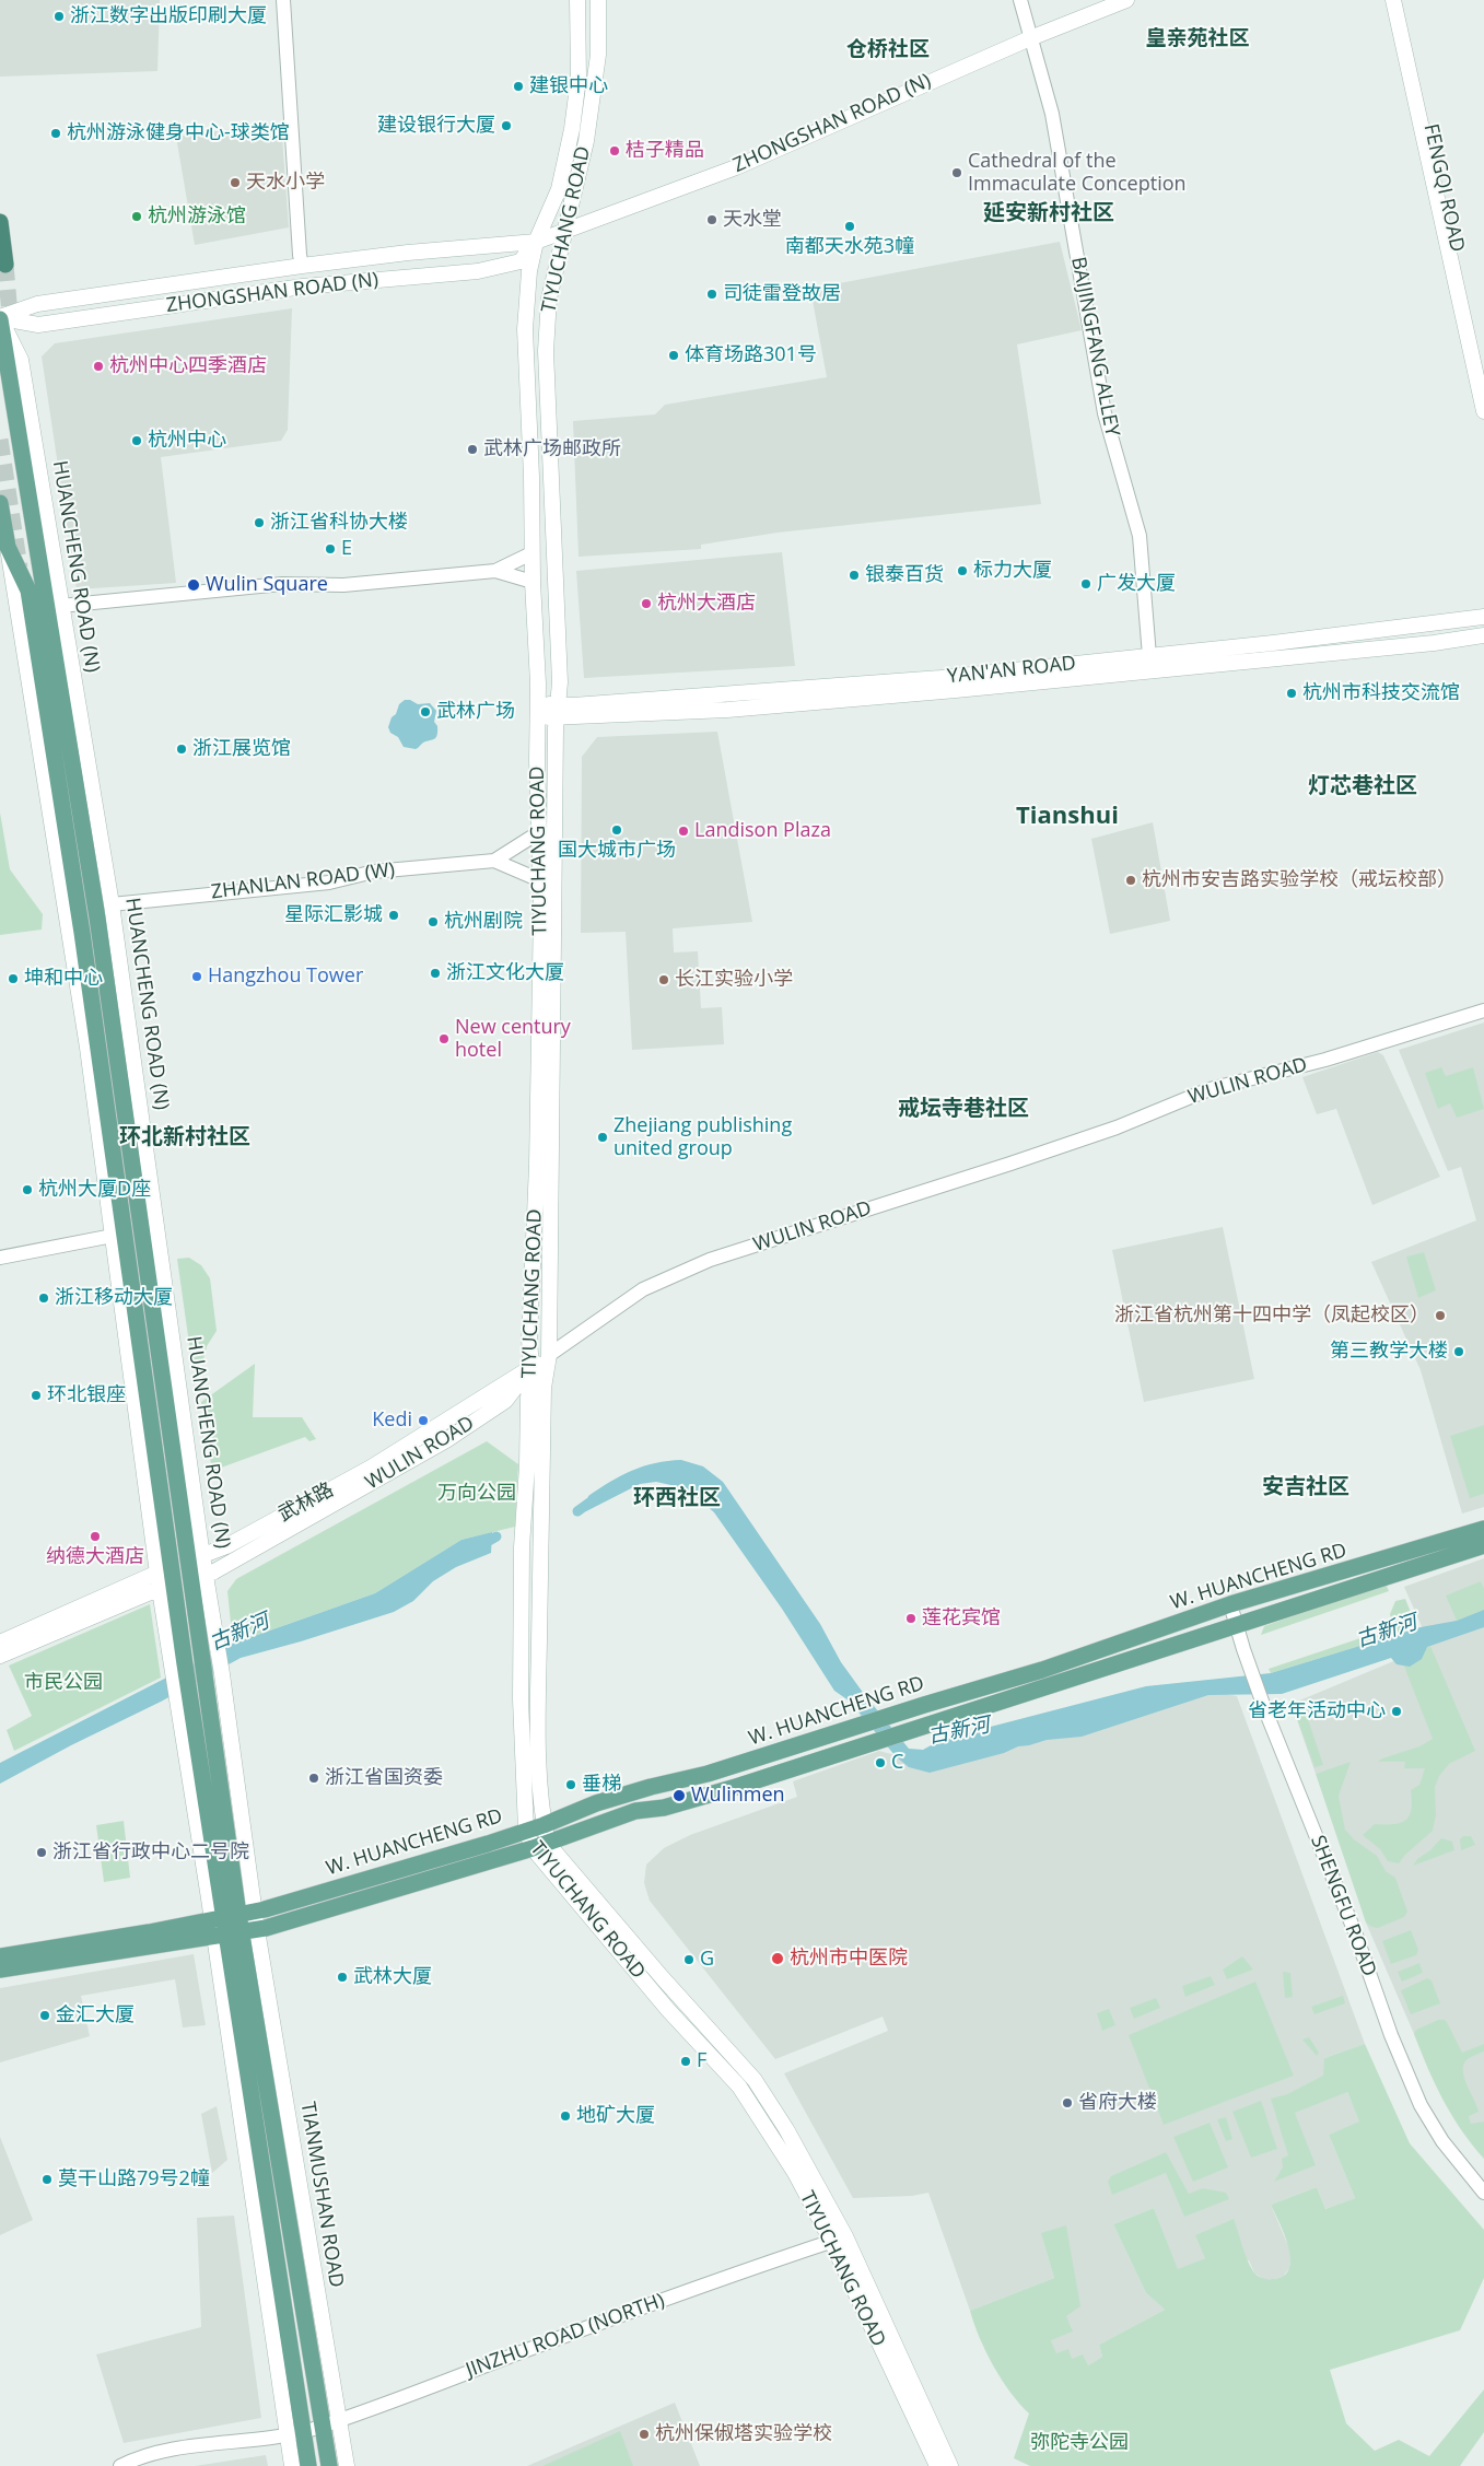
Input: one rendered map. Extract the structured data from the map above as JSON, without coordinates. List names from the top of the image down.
{
  "streets": {
    "main road": [
      "ZHONGSHAN ROAD (N)",
      "FENGQI ROAD",
      "TIYUCHANG ROAD",
      "HUANCHENG ROAD (N)",
      "YAN'AN ROAD",
      "WULIN ROAD",
      "武林路",
      "W. HUANCHENG RD",
      "TIANMUSHAN ROAD"
    ],
    "street": [
      "BAIJINGFANG ALLEY",
      "ZHANLAN ROAD (W)",
      "SHENGFU ROAD",
      "JINZHU ROAD (NORTH)"
    ]
  },
  "crossings": [
    ["ZHONGSHAN ROAD (N)", "TIYUCHANG ROAD"],
    ["ZHONGSHAN ROAD (N)", "BAIJINGFANG ALLEY"],
    ["ZHONGSHAN ROAD (N)", "HUANCHENG ROAD (N)"],
    ["TIYUCHANG ROAD", "YAN'AN ROAD"],
    ["TIYUCHANG ROAD", "ZHANLAN ROAD (W)"],
    ["TIYUCHANG ROAD", "WULIN ROAD"],
    ["TIYUCHANG ROAD", "武林路"],
    ["TIYUCHANG ROAD", "W. HUANCHENG RD"],
    ["TIYUCHANG ROAD", "JINZHU ROAD (NORTH)"],
    ["BAIJINGFANG ALLEY", "YAN'AN ROAD"],
    ["HUANCHENG ROAD (N)", "ZHANLAN ROAD (W)"],
    ["HUANCHENG ROAD (N)", "WULIN ROAD"],
    ["HUANCHENG ROAD (N)", "武林路"],
    ["HUANCHENG ROAD (N)", "W. HUANCHENG RD"],
    ["HUANCHENG ROAD (N)", "TIANMUSHAN ROAD"],
    ["WULIN ROAD", "武林路"],
    ["W. HUANCHENG RD", "SHENGFU ROAD"],
    ["TIANMUSHAN ROAD", "JINZHU ROAD (NORTH)"]
  ],
  "districts": [
    "皇亲苑社区",
    "仓桥社区",
    "延安新村社区",
    "灯芯巷社区",
    "Tianshui",
    "戒坛寺巷社区",
    "环北新村社区",
    "安吉社区",
    "环西社区"
  ],
  "water": ["古新河"],
  "parks": ["万向公园", "市民公园", "弥陀寺公园"],
  "places": [
    "浙江数字出版印刷大厦",
    "建银中心",
    "建设银行大厦",
    "杭州游泳健身中心-球类馆",
    "桔子精品",
    "Cathedral of the Immaculate Conception",
    "天水小学",
    "杭州游泳馆",
    "天水堂",
    "南都天水苑3幢",
    "司徒雷登故居",
    "体育场路301号",
    "杭州中心四季酒店",
    "杭州中心",
    "武林广场邮政所",
    "浙江省科协大楼",
    "E",
    "标力大厦",
    "银泰百货",
    "广发大厦",
    "Wulin Square",
    "杭州大酒店",
    "杭州市科技交流馆",
    "武林广场",
    "浙江展览馆",
    "国大城市广场",
    "Landison Plaza",
    "杭州市安吉路实验学校（戒坛校部）",
    "星际汇影城",
    "杭州剧院",
    "浙江文化大厦",
    "Hangzhou Tower",
    "坤和中心",
    "长江实验小学",
    "New century hotel",
    "Zhejiang publishing united group",
    "杭州大厦D座",
    "浙江移动大厦",
    "浙江省杭州第十四中学（凤起校区）",
    "第三教学大楼",
    "环北银座",
    "Kedi",
    "纳德大酒店",
    "莲花宾馆",
    "省老年活动中心",
    "C",
    "浙江省国资委",
    "垂梯",
    "Wulinmen",
    "浙江省行政中心二号院",
    "杭州市中医院",
    "G",
    "武林大厦",
    "金汇大厦",
    "F",
    "省府大楼",
    "地矿大厦",
    "莫干山路79号2幢",
    "杭州保俶塔实验学校"
  ]
}
